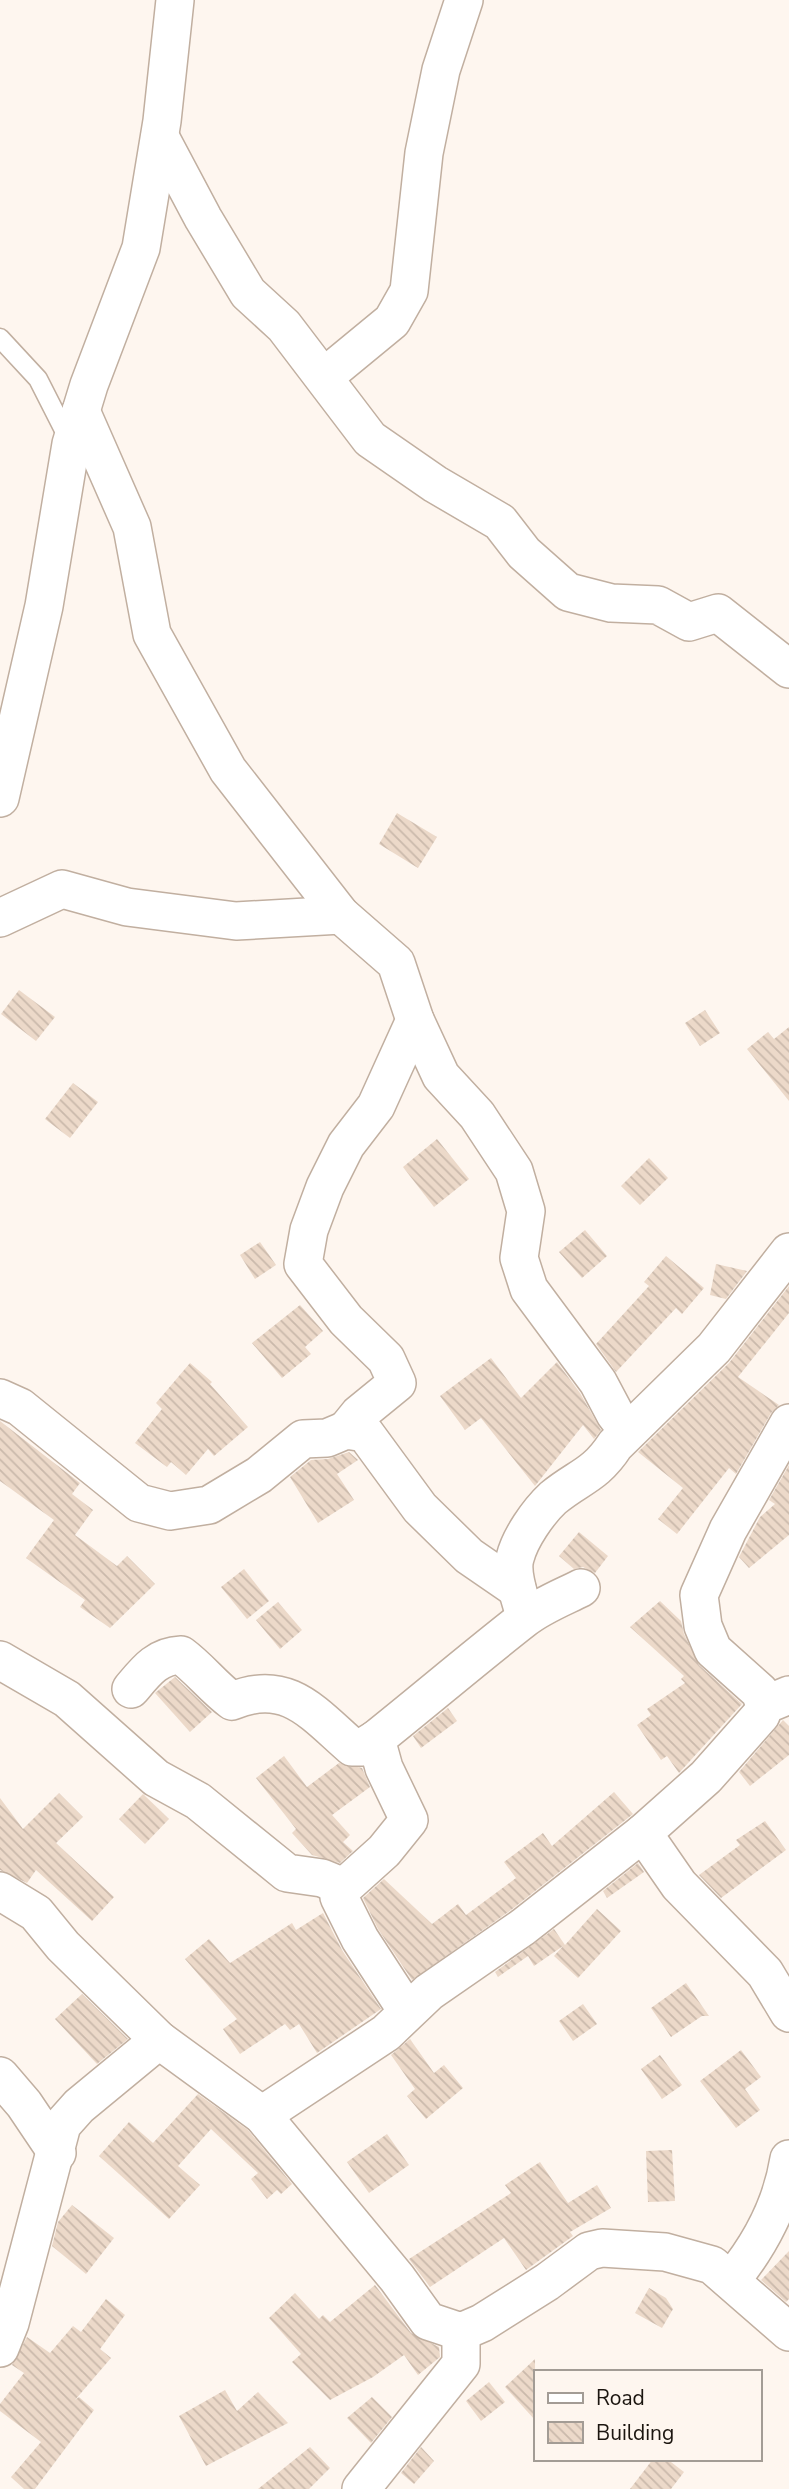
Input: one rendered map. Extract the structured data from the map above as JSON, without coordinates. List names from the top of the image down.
{
  "legend": ["Road", "Building"]
}
